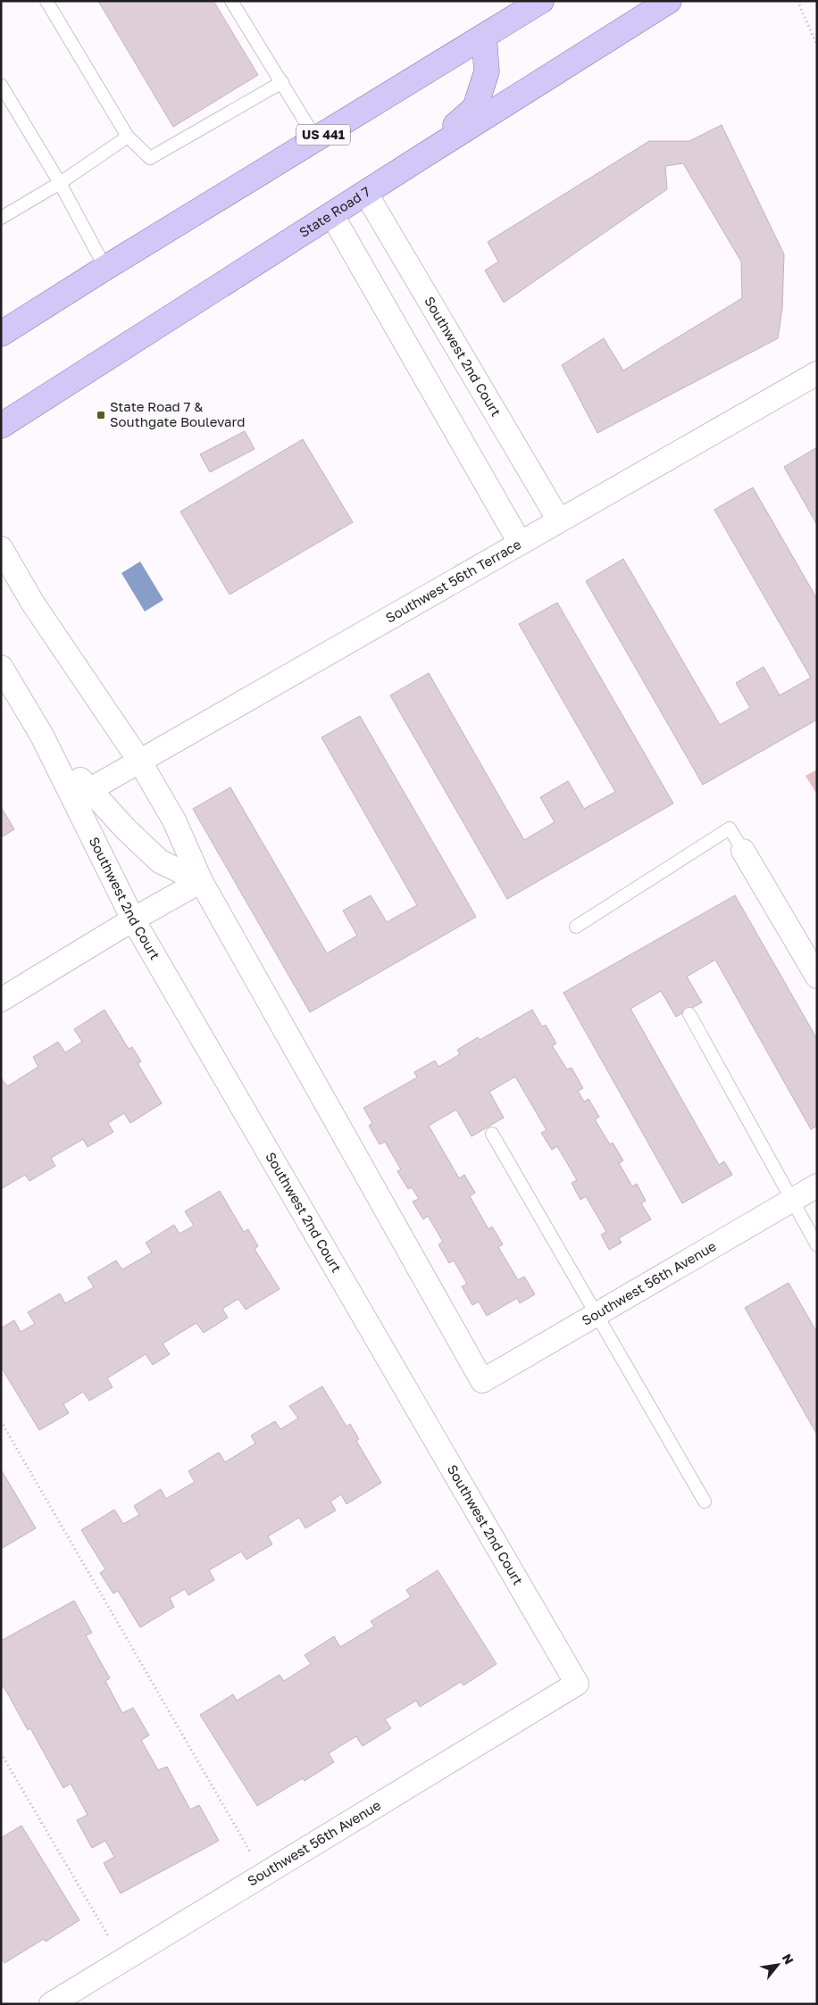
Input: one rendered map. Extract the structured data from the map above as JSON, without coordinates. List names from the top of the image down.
{
  "streets": {
    "main road": ["US 441", "State Road 7"],
    "street": ["Southwest 2nd Court", "Southwest 56th Terrace", "Southwest 56th Avenue"]
  },
  "crossings": [
    ["State Road 7", "Southwest 2nd Court"],
    ["Southwest 2nd Court", "Southwest 56th Terrace"],
    ["Southwest 2nd Court", "Southwest 56th Avenue"]
  ],
  "places": {
    "transit": ["State Road 7 & Southgate Boulevard"]
  },
  "north": "top right"
}
